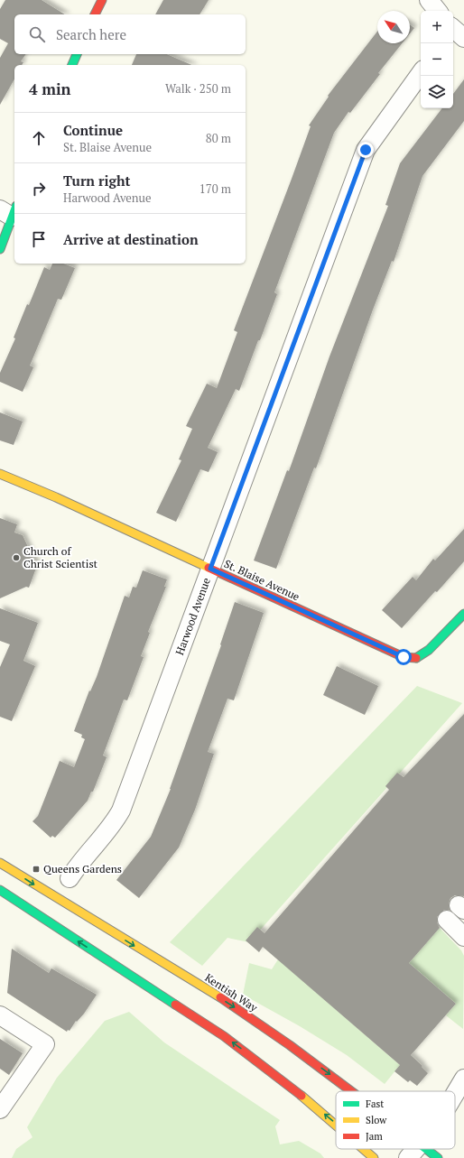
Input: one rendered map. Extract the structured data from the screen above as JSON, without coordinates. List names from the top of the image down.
{
  "streets": {
    "main road": ["St. Blaise Avenue", "Kentish Way"],
    "street": ["Harwood Avenue"]
  },
  "crossings": [
    ["St. Blaise Avenue", "Harwood Avenue"]
  ],
  "places": {
    "other": ["Church of Christ Scientist"],
    "transit": ["Queens Gardens"]
  },
  "legend": ["Fast", "Slow", "Jam"],
  "north": "top left",
  "page": {
    "map_buttons": ["+", "−"],
    "search": "Search here",
    "heading": ["4 min", "Walk · 250 m"],
    "list": [
      ["Continue", "St. Blaise Avenue", "80 m"],
      ["Turn right", "Harwood Avenue", "170 m"],
      "Arrive at destination"
    ]
  }
}
